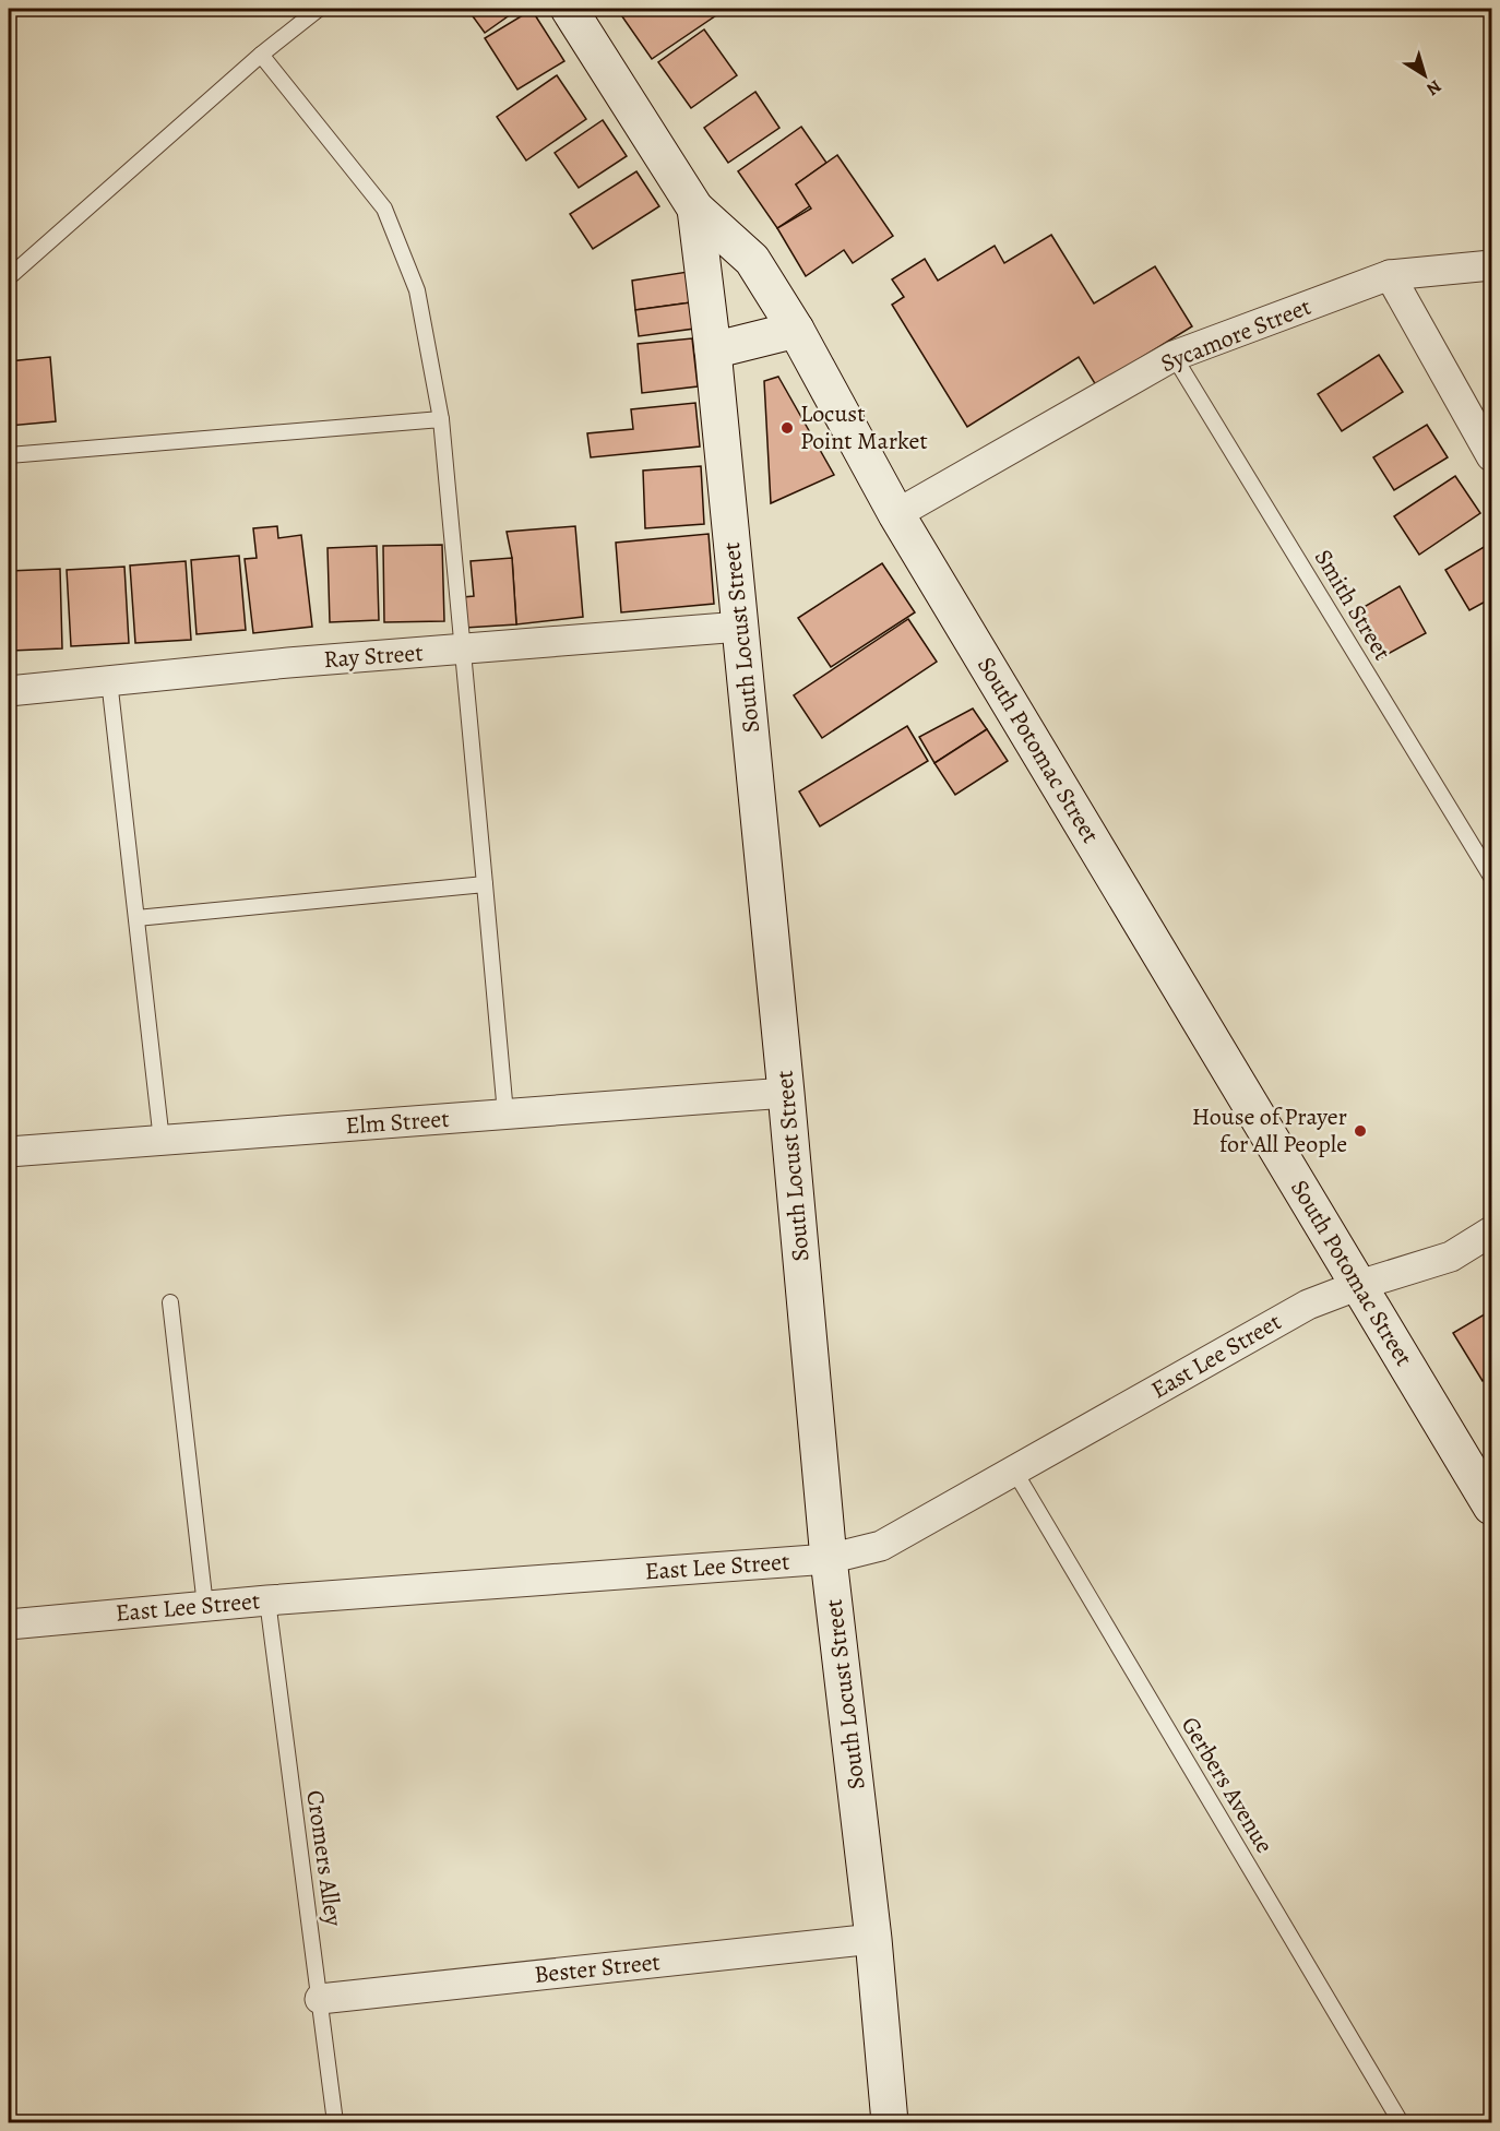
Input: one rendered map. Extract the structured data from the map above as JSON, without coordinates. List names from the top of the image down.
{
  "streets": {
    "main road": ["South Locust Street", "South Potomac Street"],
    "street": [
      "Sycamore Street",
      "Ray Street",
      "Elm Street",
      "East Lee Street",
      "Bester Street"
    ],
    "lane": ["Smith Street", "Gerbers Avenue", "Cromers Alley"]
  },
  "crossings": [
    ["Sycamore Street", "Smith Street"],
    ["Sycamore Street", "South Potomac Street"],
    ["South Locust Street", "Ray Street"],
    ["South Locust Street", "South Potomac Street"],
    ["South Locust Street", "Elm Street"],
    ["South Locust Street", "East Lee Street"],
    ["South Locust Street", "Bester Street"],
    ["South Potomac Street", "East Lee Street"],
    ["East Lee Street", "Gerbers Avenue"],
    ["East Lee Street", "Cromers Alley"],
    ["Cromers Alley", "Bester Street"]
  ],
  "places": ["Locust Point Market", "House of Prayer for All People"],
  "north": "bottom right"
}
